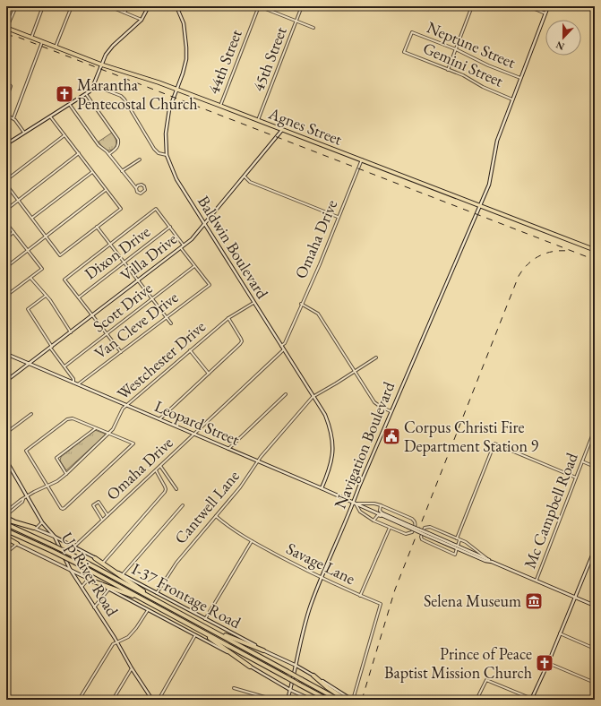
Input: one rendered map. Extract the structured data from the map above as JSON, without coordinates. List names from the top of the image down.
{
  "streets": {
    "main road": [
      "Agnes Street",
      "Baldwin Boulevard",
      "Villa Drive",
      "Leopard Street",
      "Navigation Boulevard",
      "Up River Road",
      "I-37 Frontage Road"
    ],
    "street": [
      "Neptune Street",
      "45th Street",
      "44th Street",
      "Gemini Street",
      "Omaha Drive",
      "Dixon Drive",
      "Scott Drive",
      "Van Cleve Drive",
      "Westchester Drive",
      "Cantwell Lane",
      "Mc Campbell Road",
      "Savage Lane"
    ]
  },
  "crossings": [
    ["Neptune Street", "Gemini Street"],
    ["Neptune Street", "Navigation Boulevard"],
    ["45th Street", "Agnes Street"],
    ["44th Street", "Agnes Street"],
    ["Gemini Street", "Navigation Boulevard"],
    ["Agnes Street", "Omaha Drive"],
    ["Agnes Street", "Baldwin Boulevard"],
    ["Agnes Street", "Villa Drive"],
    ["Agnes Street", "Navigation Boulevard"],
    ["Omaha Drive", "Baldwin Boulevard"],
    ["Omaha Drive", "Leopard Street"],
    ["Omaha Drive", "I-37 Frontage Road"],
    ["Baldwin Boulevard", "Villa Drive"],
    ["Baldwin Boulevard", "Westchester Drive"],
    ["Baldwin Boulevard", "Leopard Street"],
    ["Baldwin Boulevard", "Cantwell Lane"],
    ["Villa Drive", "Leopard Street"],
    ["Scott Drive", "Van Cleve Drive"],
    ["Van Cleve Drive", "Leopard Street"],
    ["Westchester Drive", "Leopard Street"],
    ["Westchester Drive", "Up River Road"],
    ["Leopard Street", "Navigation Boulevard"],
    ["Leopard Street", "Cantwell Lane"],
    ["Leopard Street", "Mc Campbell Road"],
    ["Navigation Boulevard", "Savage Lane"],
    ["Navigation Boulevard", "I-37 Frontage Road"],
    ["Cantwell Lane", "Savage Lane"],
    ["Cantwell Lane", "I-37 Frontage Road"],
    ["Savage Lane", "I-37 Frontage Road"],
    ["Up River Road", "I-37 Frontage Road"]
  ],
  "places": {
    "church": ["Marantha Pentecostal Church", "Prince of Peace Baptist Mission Church"],
    "public building": ["Corpus Christi Fire Department Station 9"],
    "museum": ["Selena Museum"]
  },
  "north": "bottom"
}
